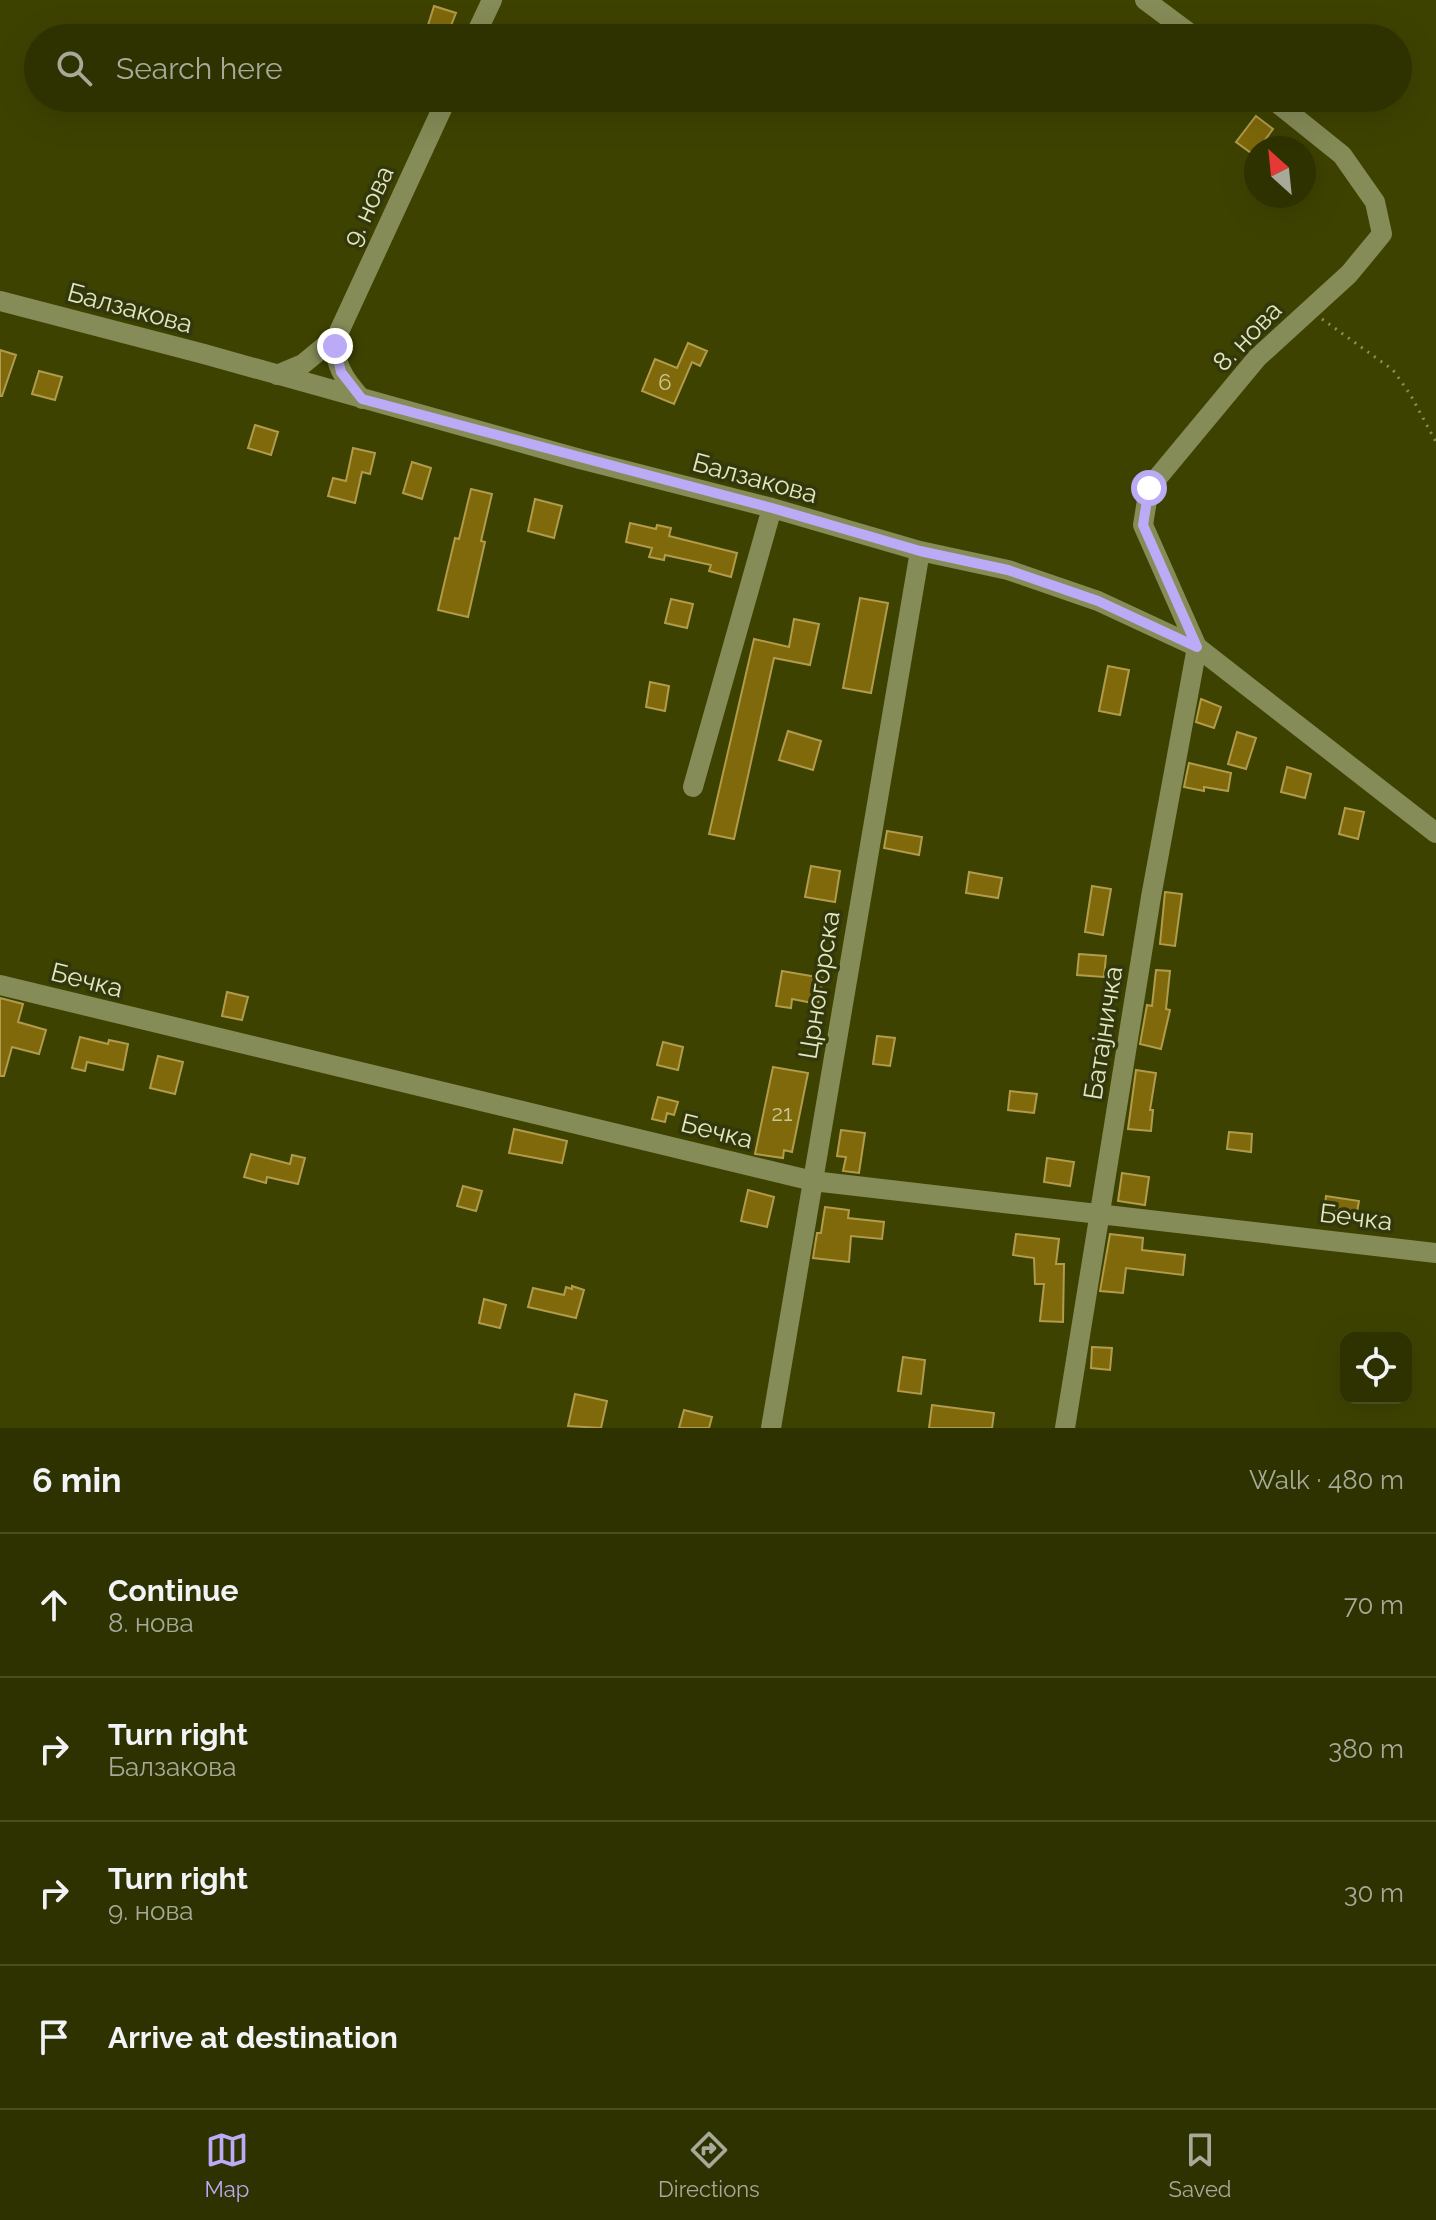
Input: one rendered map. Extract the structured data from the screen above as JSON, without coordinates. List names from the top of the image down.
{
  "streets": {
    "street": [
      "9. нова",
      "Балзакова",
      "8. нова",
      "Бечка",
      "Црногорска",
      "Батајничка"
    ]
  },
  "crossings": [
    ["9. нова", "Балзакова"],
    ["Балзакова", "8. нова"],
    ["Балзакова", "Црногорска"],
    ["Балзакова", "Батајничка"],
    ["8. нова", "Батајничка"],
    ["Бечка", "Црногорска"],
    ["Бечка", "Батајничка"]
  ],
  "house_numbers": ["6", "21"],
  "north": "top left",
  "page": {
    "search": "Search here",
    "heading": ["6 min", "Walk · 480 m"],
    "list": [
      ["Continue", "8. нова", "70 m"],
      ["Turn right", "Балзакова", "380 m"],
      ["Turn right", "9. нова", "30 m"],
      "Arrive at destination"
    ],
    "nav": ["Map", "Directions", "Saved"]
  }
}
